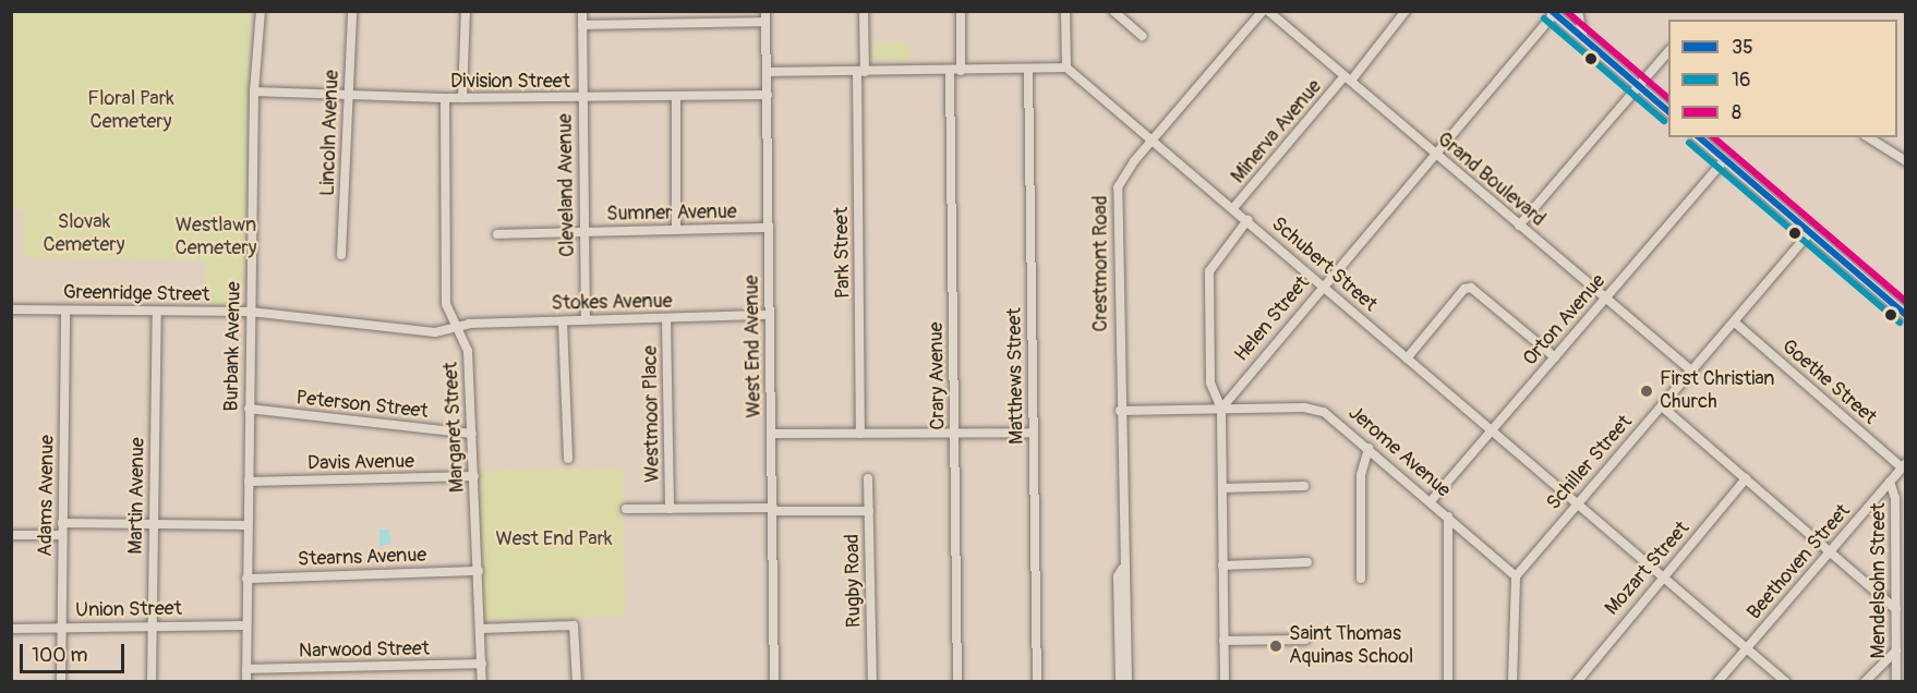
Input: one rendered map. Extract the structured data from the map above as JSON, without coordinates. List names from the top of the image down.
{
  "streets": {
    "street": [
      "Division Street",
      "Minerva Avenue",
      "Lincoln Avenue",
      "Grand Boulevard",
      "Cleveland Avenue",
      "Sumner Avenue",
      "Park Street",
      "Crestmont Road",
      "Schubert Street",
      "Greenridge Street",
      "Stokes Avenue",
      "Helen Street",
      "Orton Avenue",
      "Burbank Avenue",
      "West End Avenue",
      "Crary Avenue",
      "Matthews Street",
      "Goethe Street",
      "Peterson Street",
      "Westmoor Place",
      "Margaret Street",
      "Jerome Avenue",
      "Davis Avenue",
      "Schiller Street",
      "Adams Avenue",
      "Martin Avenue",
      "Stearns Avenue",
      "Beethoven Street",
      "Mozart Street",
      "Rugby Road",
      "Mendelsohn Street",
      "Union Street",
      "Narwood Street"
    ]
  },
  "crossings": [
    ["Division Street", "Lincoln Avenue"],
    ["Division Street", "Cleveland Avenue"],
    ["Division Street", "Burbank Avenue"],
    ["Division Street", "West End Avenue"],
    ["Division Street", "Margaret Street"],
    ["Minerva Avenue", "Grand Boulevard"],
    ["Minerva Avenue", "Schubert Street"],
    ["Grand Boulevard", "Helen Street"],
    ["Grand Boulevard", "Orton Avenue"],
    ["Grand Boulevard", "Schiller Street"],
    ["Cleveland Avenue", "Sumner Avenue"],
    ["Cleveland Avenue", "Stokes Avenue"],
    ["Sumner Avenue", "West End Avenue"],
    ["Crestmont Road", "Schubert Street"],
    ["Crestmont Road", "Jerome Avenue"],
    ["Schubert Street", "Helen Street"],
    ["Schubert Street", "Orton Avenue"],
    ["Schubert Street", "Schiller Street"],
    ["Schubert Street", "Beethoven Street"],
    ["Schubert Street", "Mozart Street"],
    ["Greenridge Street", "Stokes Avenue"],
    ["Greenridge Street", "Burbank Avenue"],
    ["Greenridge Street", "Margaret Street"],
    ["Greenridge Street", "Adams Avenue"],
    ["Greenridge Street", "Martin Avenue"],
    ["Stokes Avenue", "West End Avenue"],
    ["Stokes Avenue", "Westmoor Place"],
    ["Stokes Avenue", "Margaret Street"],
    ["Helen Street", "Jerome Avenue"],
    ["Orton Avenue", "Jerome Avenue"],
    ["Burbank Avenue", "Peterson Street"],
    ["Burbank Avenue", "Davis Avenue"],
    ["Burbank Avenue", "Stearns Avenue"],
    ["Burbank Avenue", "Union Street"],
    ["Burbank Avenue", "Narwood Street"],
    ["Goethe Street", "Schiller Street"],
    ["Goethe Street", "Beethoven Street"],
    ["Peterson Street", "Margaret Street"],
    ["Margaret Street", "Davis Avenue"],
    ["Margaret Street", "Stearns Avenue"],
    ["Margaret Street", "Narwood Street"],
    ["Jerome Avenue", "Schiller Street"],
    ["Adams Avenue", "Union Street"],
    ["Martin Avenue", "Union Street"],
    ["Beethoven Street", "Mendelsohn Street"]
  ],
  "parks": [
    "Floral Park Cemetery",
    "Slovak Cemetery",
    "Westlawn Cemetery",
    "West End Park"
  ],
  "places": ["First Christian Church", "Saint Thomas Aquinas School"],
  "lines": ["transit line 35", "transit line 8", "transit line 16"],
  "legend": ["35", "16", "8"],
  "scale_bar": "100 m"
}
